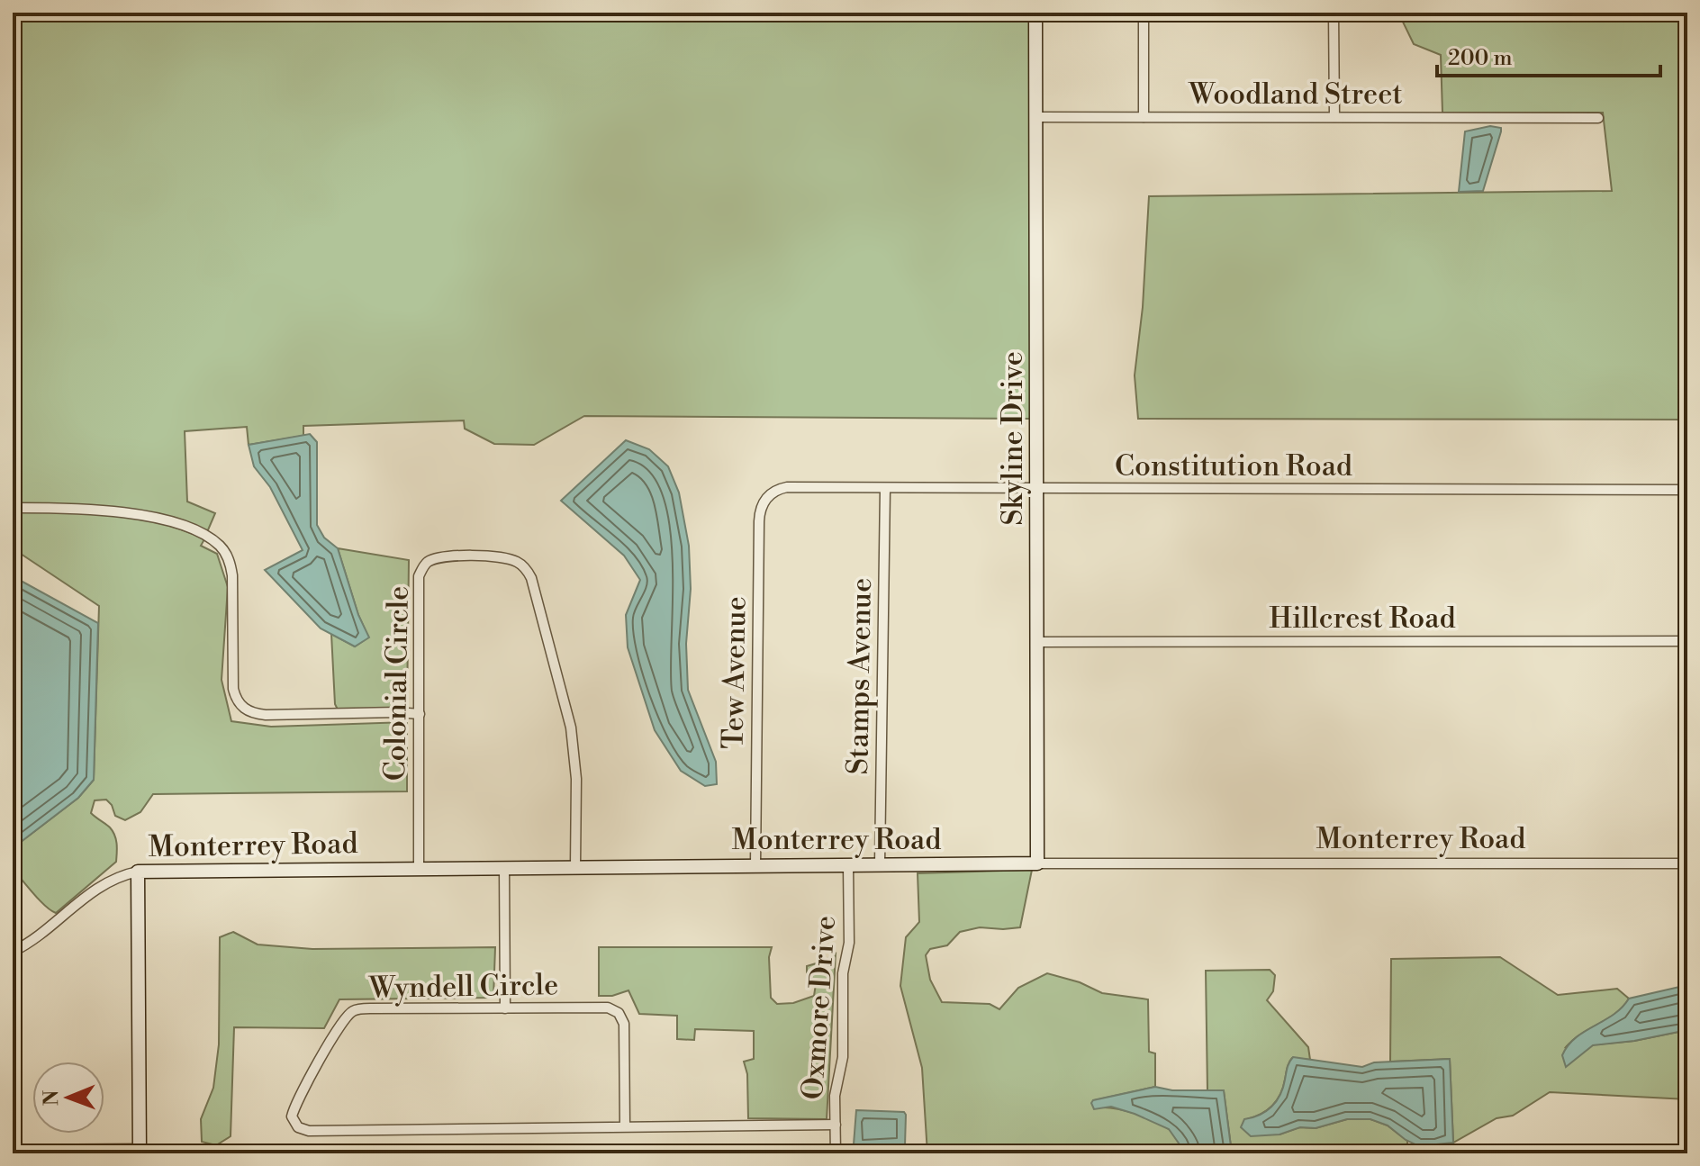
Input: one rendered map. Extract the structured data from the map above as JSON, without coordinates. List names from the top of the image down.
{
  "streets": {
    "street": [
      "Woodland Street",
      "Skyline Drive",
      "Constitution Road",
      "Hillcrest Road",
      "Tew Avenue",
      "Stamps Avenue",
      "Colonial Circle",
      "Monterrey Road",
      "Wyndell Circle",
      "Oxmore Drive"
    ]
  },
  "crossings": [
    ["Woodland Street", "Skyline Drive"],
    ["Skyline Drive", "Constitution Road"],
    ["Skyline Drive", "Hillcrest Road"],
    ["Skyline Drive", "Monterrey Road"],
    ["Constitution Road", "Tew Avenue"],
    ["Constitution Road", "Stamps Avenue"],
    ["Tew Avenue", "Monterrey Road"],
    ["Stamps Avenue", "Monterrey Road"],
    ["Colonial Circle", "Monterrey Road"],
    ["Monterrey Road", "Oxmore Drive"],
    ["Wyndell Circle", "Oxmore Drive"]
  ],
  "scale_bar": "200 m",
  "north": "left"
}
